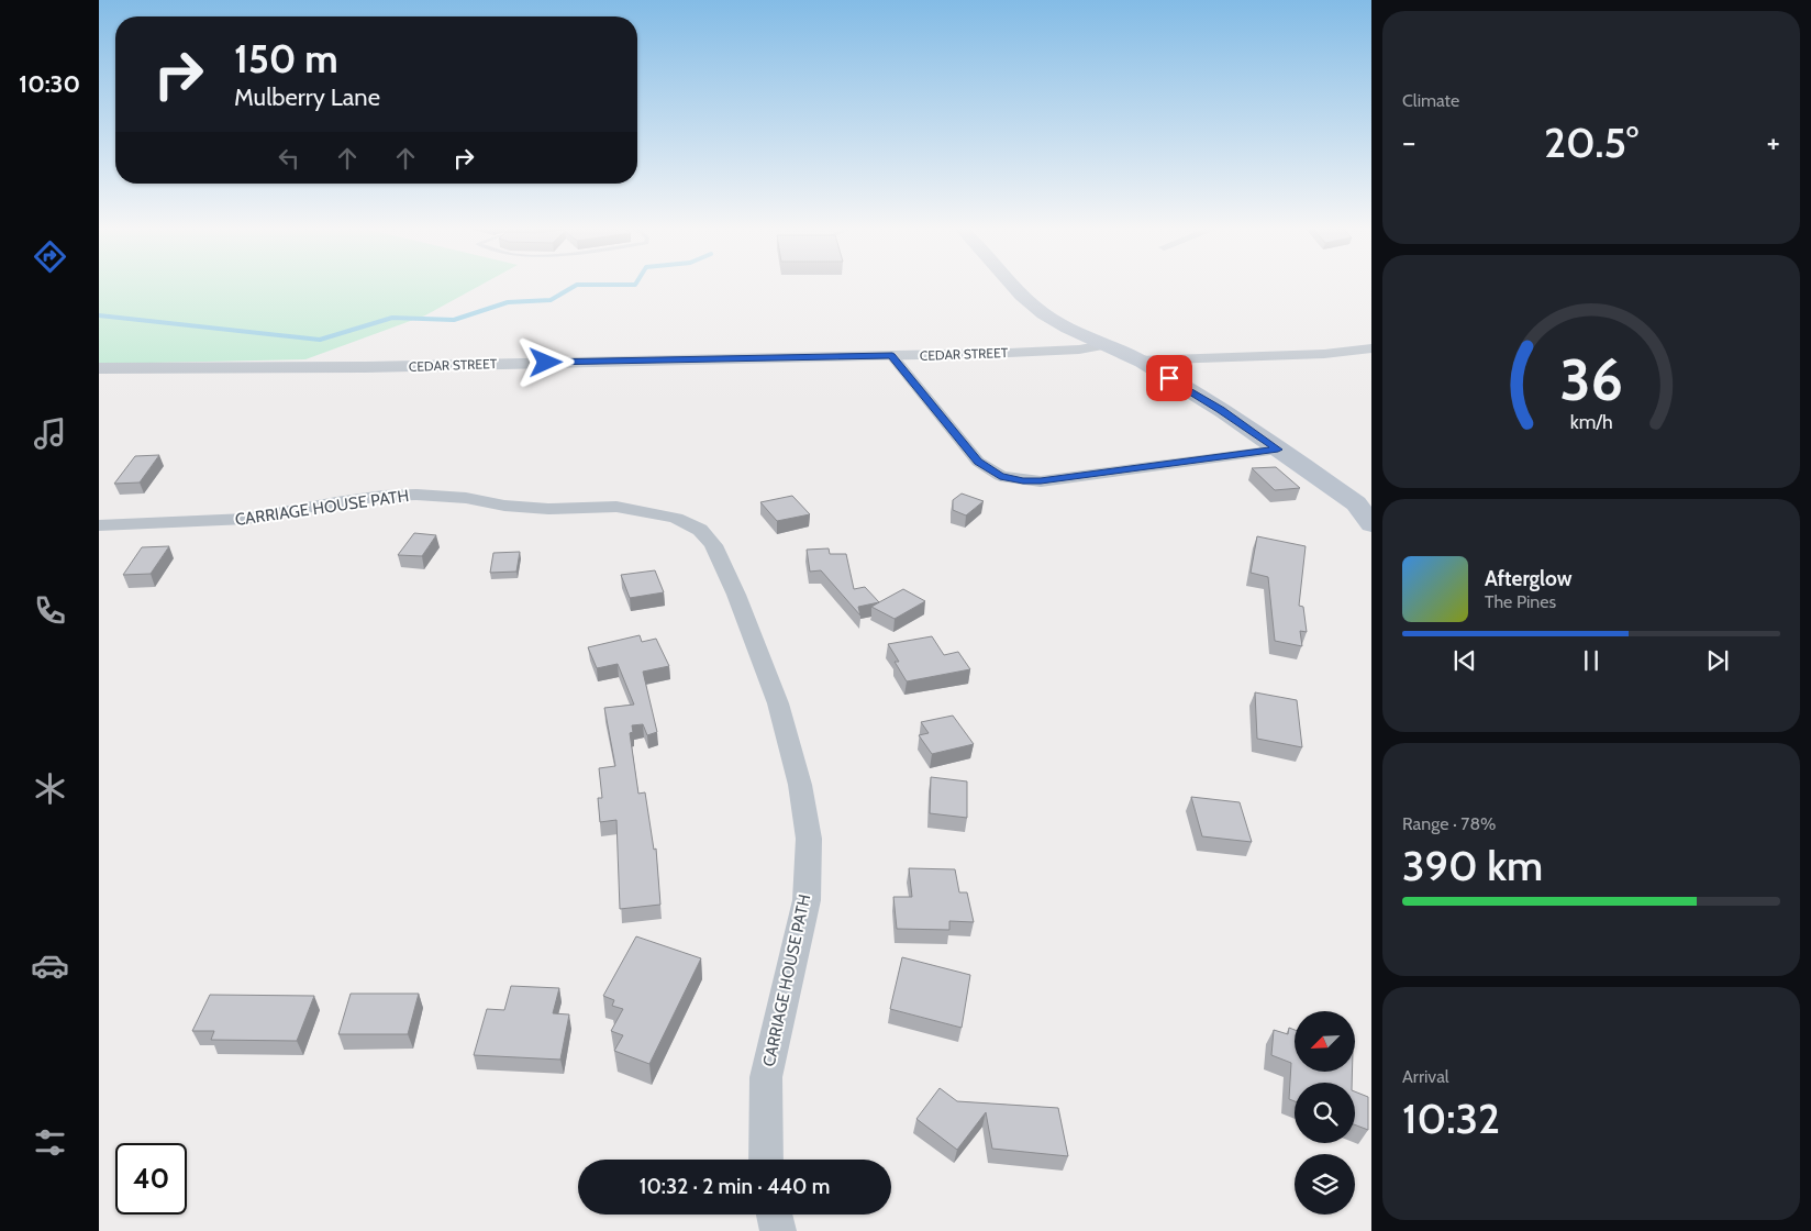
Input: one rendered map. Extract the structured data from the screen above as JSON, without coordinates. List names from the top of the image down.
{
  "streets": {
    "street": ["CEDAR STREET", "CARRIAGE HOUSE PATH"]
  },
  "north": "bottom left",
  "page": {
    "tabs": "10:30",
    "tile": [
      "Climate",
      ["Range · 78%", "390 km"],
      ["Arrival", "10:32"]
    ],
    "turn": ["150 m", "Mulberry Lane"],
    "heat": ["−", "20.5°", "+"],
    "song": ["Afterglow", "The Pines"],
    "limit": "40",
    "trip": "10:32 · 2 min · 440 m",
    "gauge": ["36", "km/h"]
  }
}
